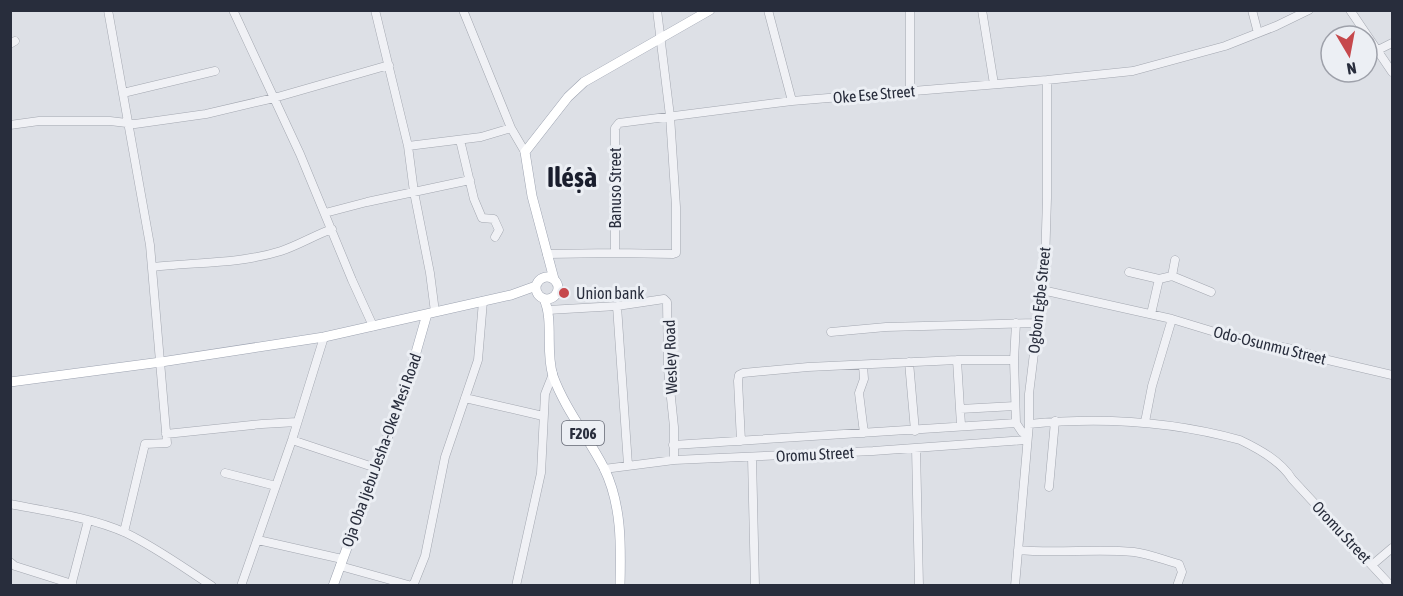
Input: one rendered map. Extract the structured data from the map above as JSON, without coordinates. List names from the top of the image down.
{
  "streets": {
    "main road": ["F206", "Oja Oba Ijebu Jesha-Oke Mesi Road"],
    "street": [
      "Oke Ese Street",
      "Banuso Street",
      "Ogbon Egbe Street",
      "Odo-Osunmu Street",
      "Wesley Road",
      "Oromu Street"
    ]
  },
  "crossings": [
    ["Oke Ese Street", "Banuso Street"],
    ["Oke Ese Street", "Ogbon Egbe Street"],
    ["Ogbon Egbe Street", "Odo-Osunmu Street"],
    ["Ogbon Egbe Street", "Oromu Street"],
    ["Wesley Road", "F206"],
    ["Wesley Road", "Oromu Street"],
    ["F206", "Oromu Street"]
  ],
  "districts": ["Iléṣà"],
  "places": ["Union bank"],
  "north": "bottom"
}
